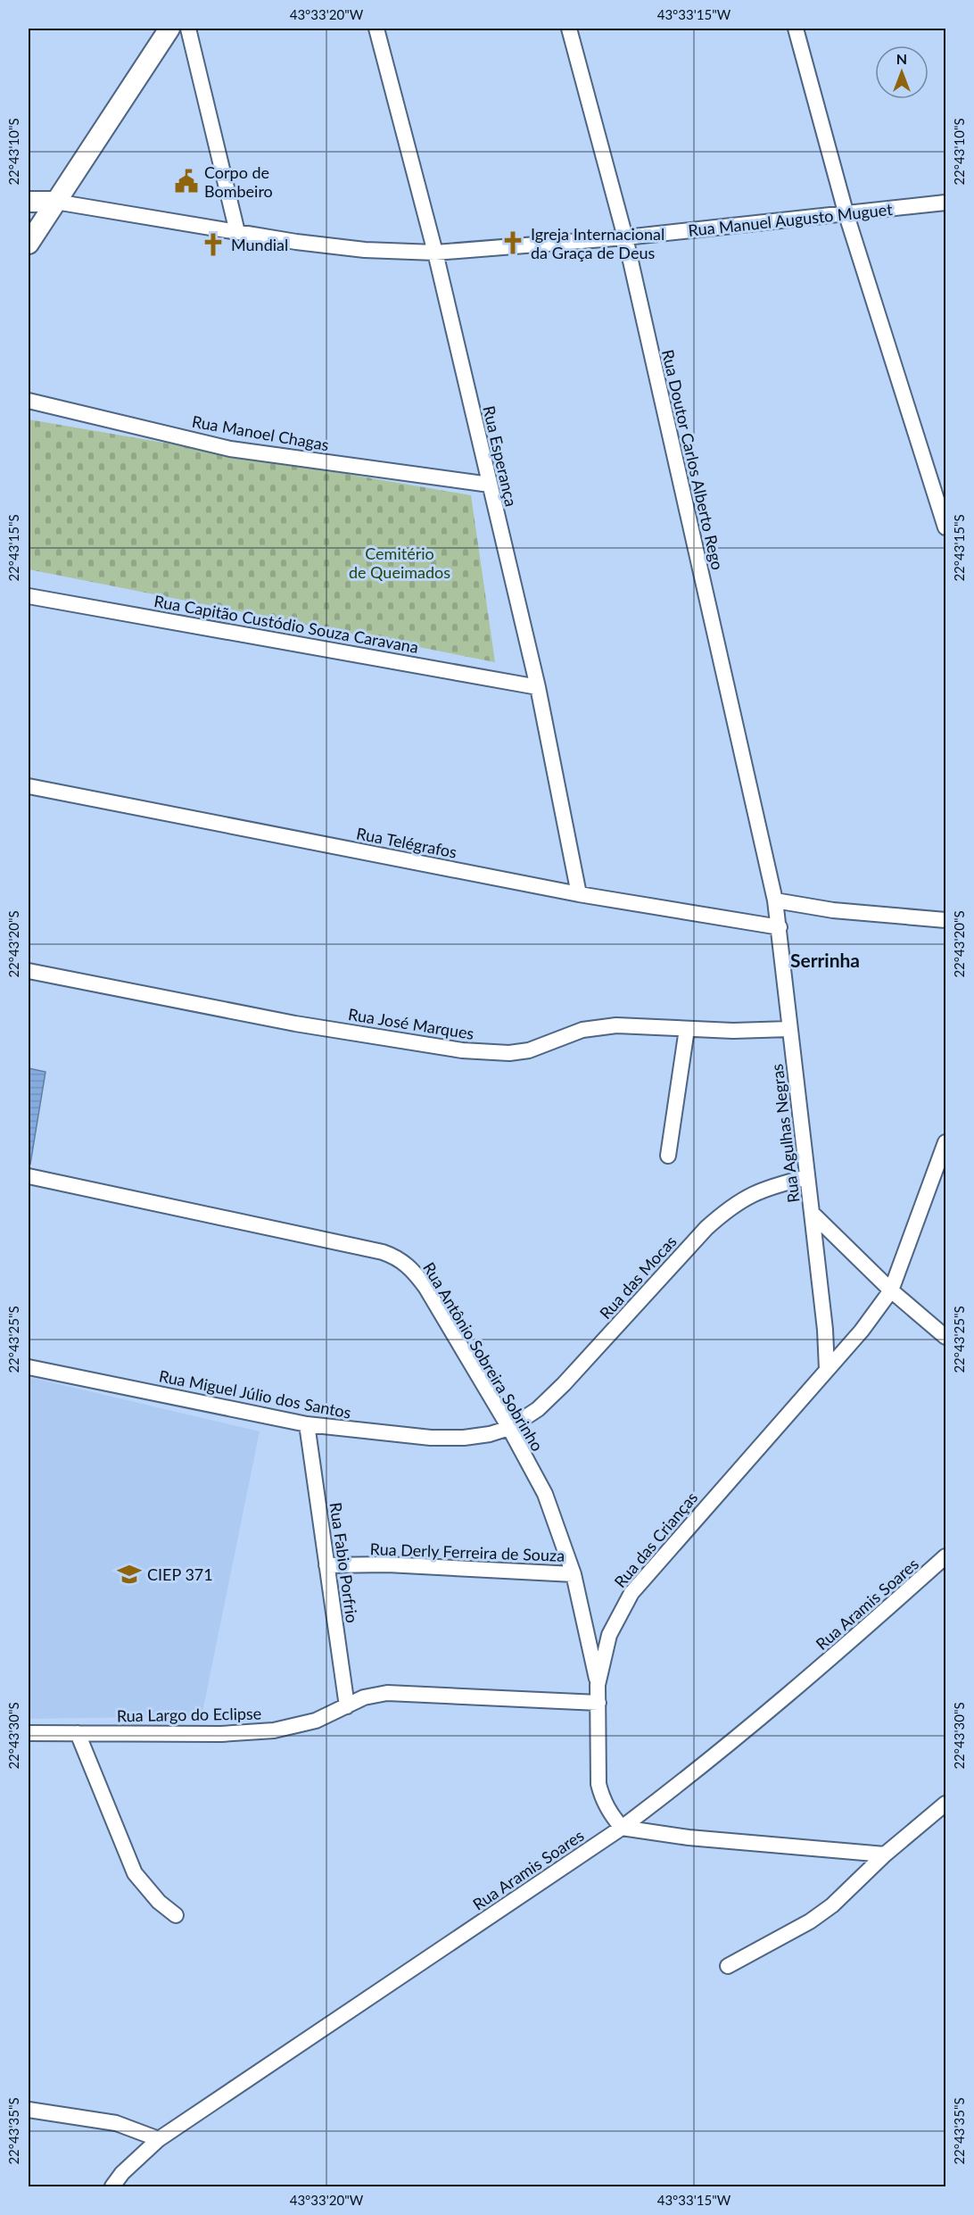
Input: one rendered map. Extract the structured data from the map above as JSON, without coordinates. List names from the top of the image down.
{
  "streets": {
    "main road": ["Rua Manuel Augusto Muguet"],
    "street": [
      "Rua Manoel Chagas",
      "Rua Esperança",
      "Rua Doutor Carlos Alberto Rego",
      "Rua Capitão Custódio Souza Caravana",
      "Rua Telégrafos",
      "Rua José Marques",
      "Rua Agulhas Negras",
      "Rua das Mocas",
      "Rua Antônio Sobreira Sobrinho",
      "Rua Miguel Júlio dos Santos",
      "Rua das Crianças",
      "Rua Derly Ferreira de Souza",
      "Rua Fabio Porfrio",
      "Rua Aramis Soares",
      "Rua Largo do Eclipse"
    ]
  },
  "crossings": [
    ["Rua Manuel Augusto Muguet", "Rua Esperança"],
    ["Rua Manuel Augusto Muguet", "Rua Doutor Carlos Alberto Rego"],
    ["Rua Manoel Chagas", "Rua Esperança"],
    ["Rua Esperança", "Rua Capitão Custódio Souza Caravana"],
    ["Rua Esperança", "Rua Telégrafos"],
    ["Rua Doutor Carlos Alberto Rego", "Rua Agulhas Negras"],
    ["Rua Telégrafos", "Rua Agulhas Negras"],
    ["Rua José Marques", "Rua Agulhas Negras"],
    ["Rua Agulhas Negras", "Rua das Mocas"],
    ["Rua Agulhas Negras", "Rua das Crianças"],
    ["Rua das Mocas", "Rua Antônio Sobreira Sobrinho"],
    ["Rua das Mocas", "Rua Miguel Júlio dos Santos"],
    ["Rua Antônio Sobreira Sobrinho", "Rua Miguel Júlio dos Santos"],
    ["Rua Antônio Sobreira Sobrinho", "Rua das Crianças"],
    ["Rua Antônio Sobreira Sobrinho", "Rua Derly Ferreira de Souza"],
    ["Rua Miguel Júlio dos Santos", "Rua Fabio Porfrio"],
    ["Rua das Crianças", "Rua Aramis Soares"],
    ["Rua das Crianças", "Rua Largo do Eclipse"],
    ["Rua Derly Ferreira de Souza", "Rua Fabio Porfrio"],
    ["Rua Fabio Porfrio", "Rua Largo do Eclipse"]
  ],
  "districts": ["Serrinha"],
  "parks": ["Cemitério de Queimados"],
  "places": {
    "public building": ["Corpo de Bombeiro"],
    "church": ["Igreja Internacional da Graça de Deus", "Mundial"],
    "school or university": ["CIEP 371"]
  },
  "north": "top",
  "coordinates": [
    "43°33'20\"W",
    "43°33'15\"W",
    "22°43'10\"S",
    "22°43'15\"S",
    "22°43'20\"S",
    "22°43'25\"S",
    "22°43'30\"S",
    "22°43'35\"S"
  ]
}
